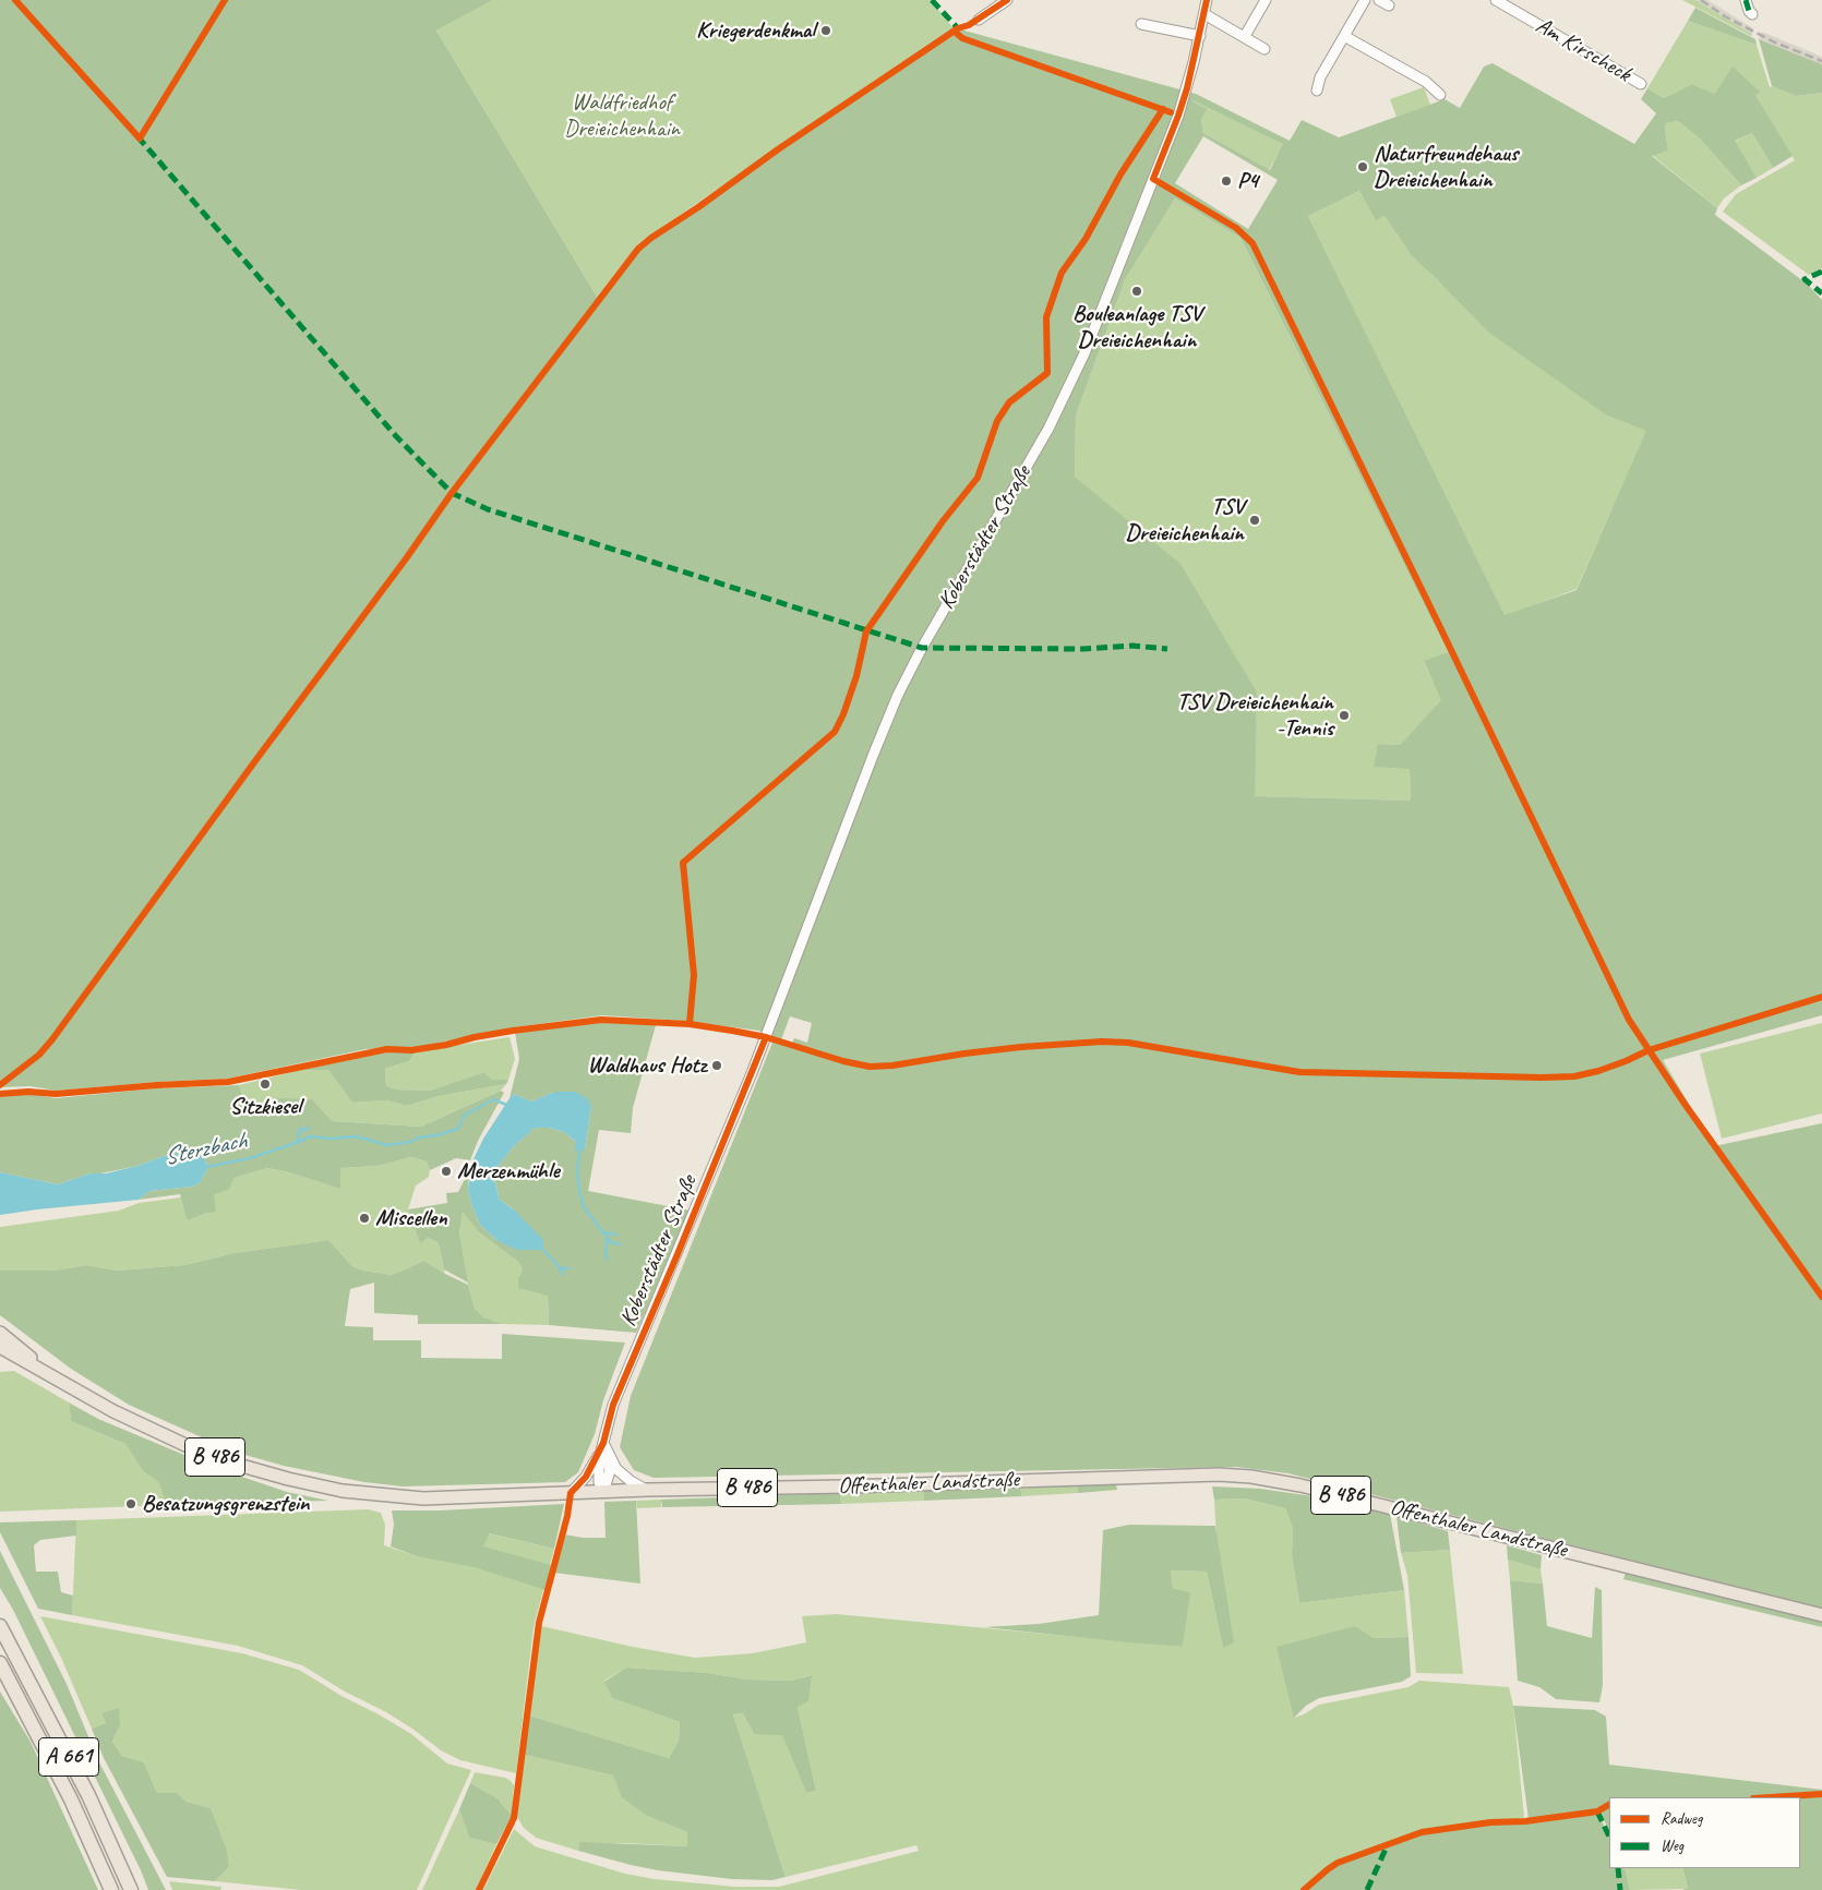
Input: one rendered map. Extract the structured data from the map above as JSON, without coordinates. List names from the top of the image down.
{
  "streets": {
    "highway": ["A 661"],
    "main road": ["B 486", "Offenthaler Landstraße"],
    "street": ["Am Kirscheck", "Koberstädter Straße"]
  },
  "water": ["Sterzbach"],
  "parks": ["Waldfriedhof Dreieichenhain"],
  "places": [
    "Kriegerdenkmal",
    "Naturfreundehaus Dreieichenhain",
    "P4",
    "Bouleanlage TSV Dreieichenhain",
    "TSV Dreieichenhain",
    "TSV Dreieichenhain -Tennis",
    "Waldhaus Hotz",
    "Sitzkiesel",
    "Merzenmühle",
    "Miscellen",
    "Besatzungsgrenzstein"
  ],
  "legend": ["Radweg", "Weg"]
}
